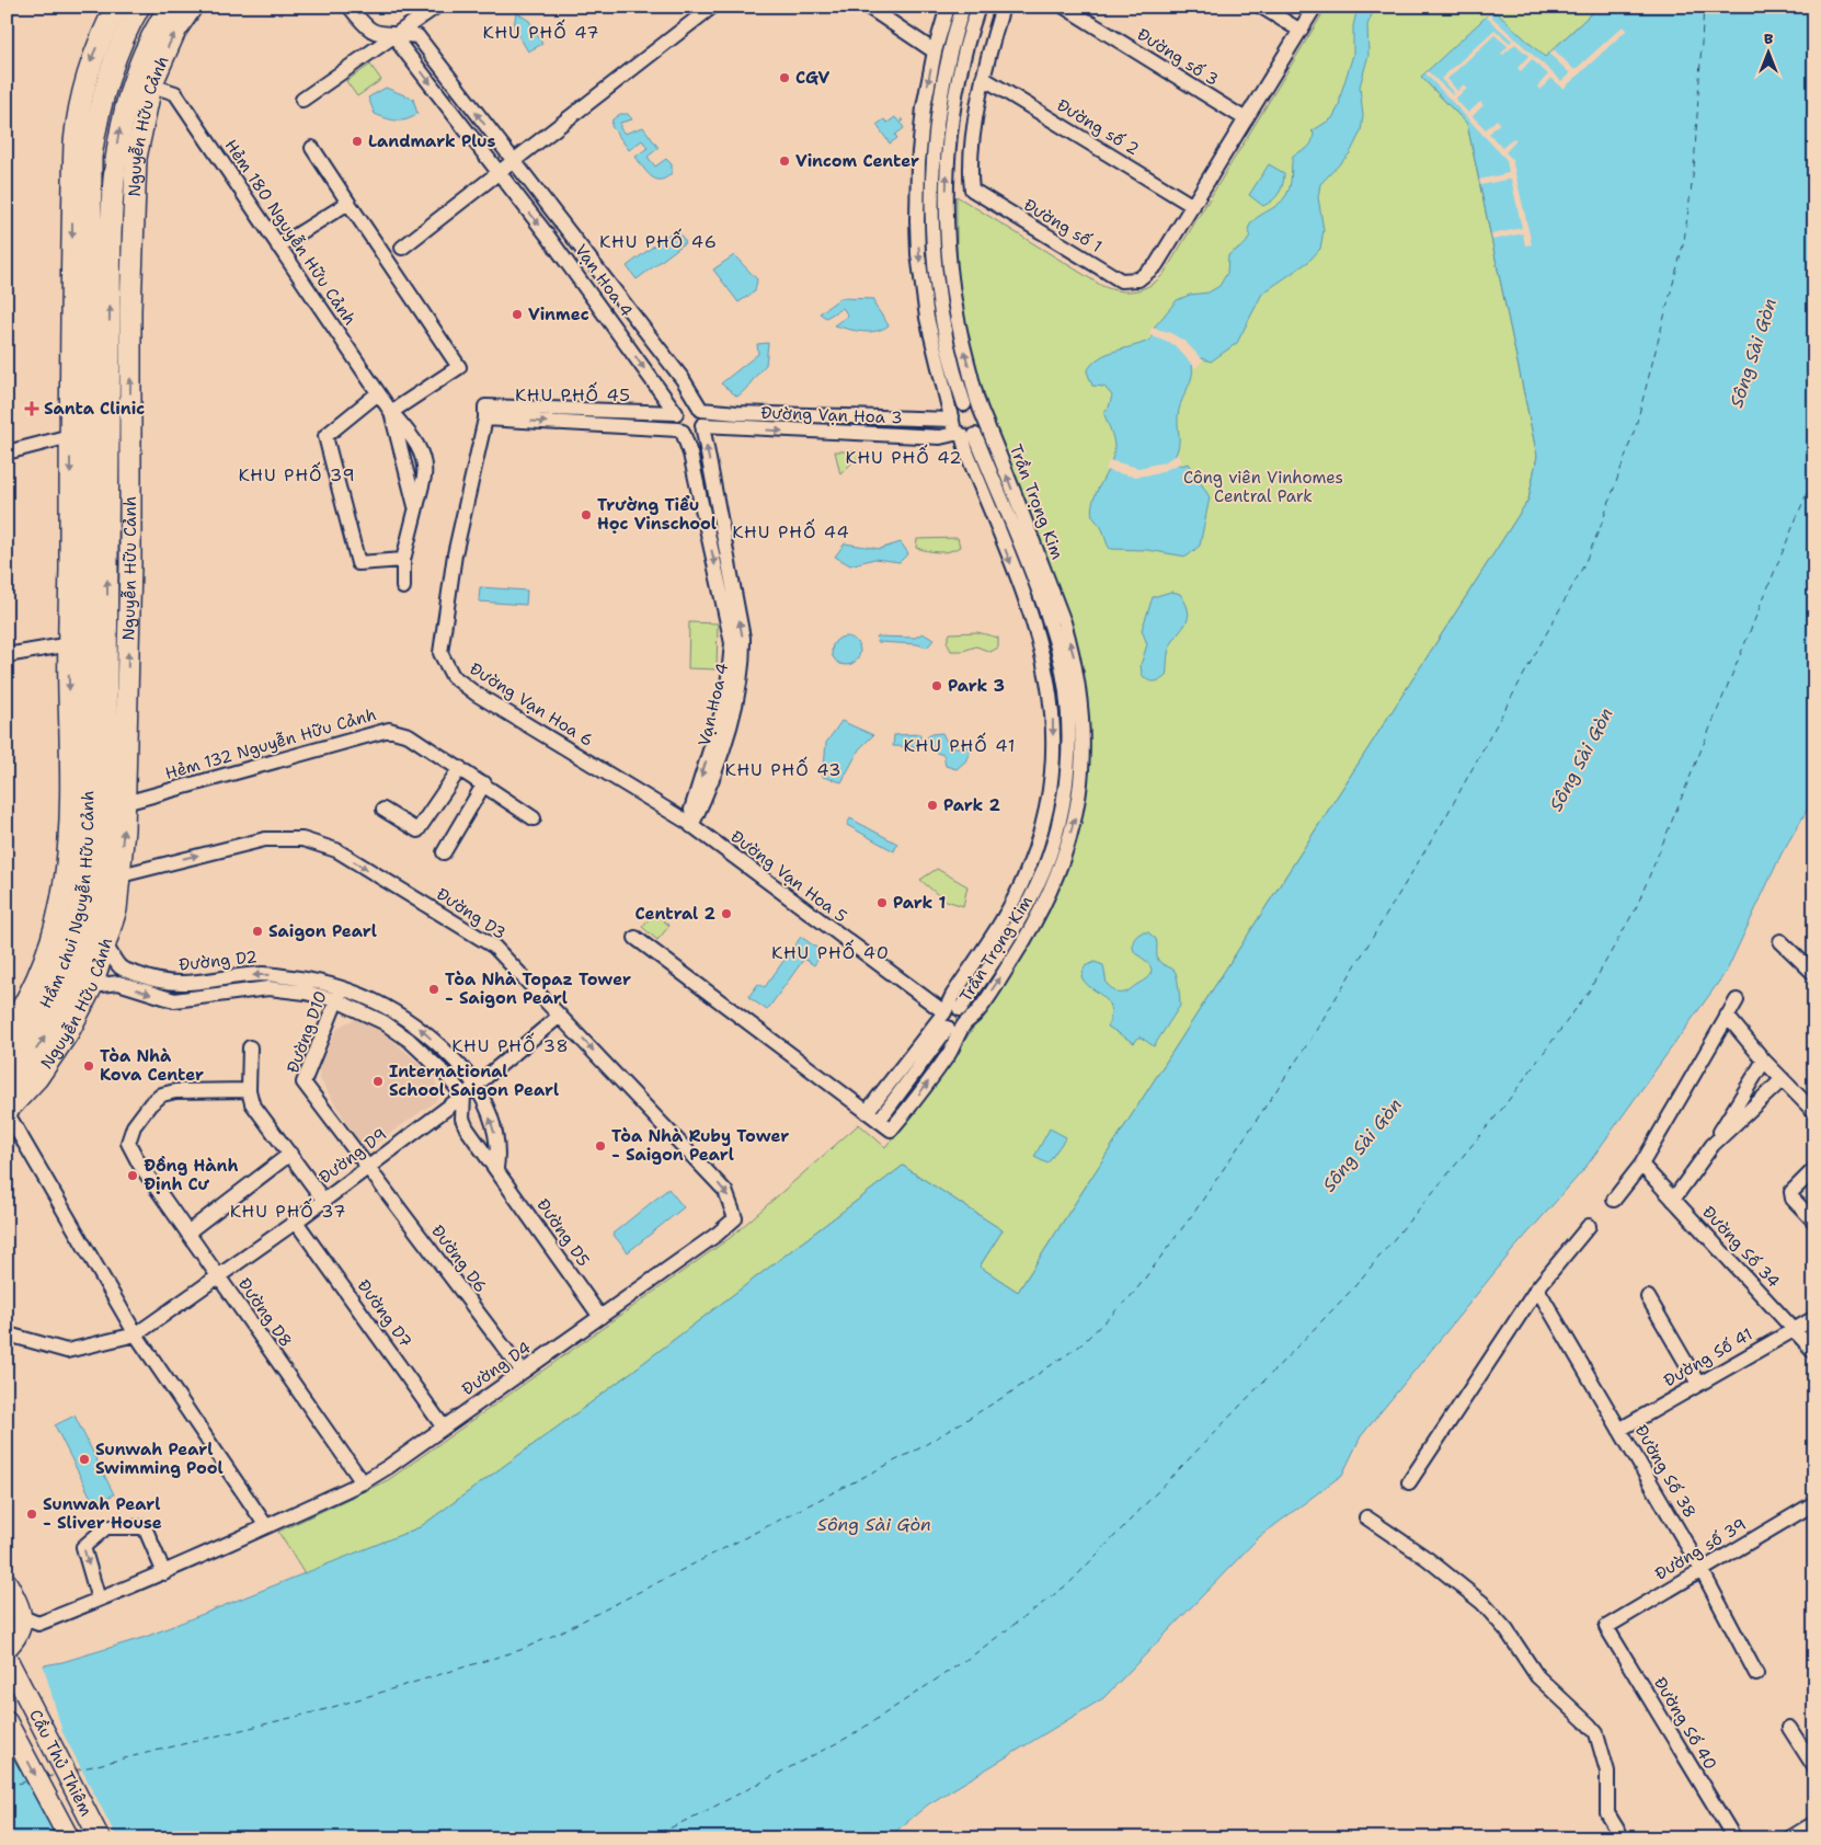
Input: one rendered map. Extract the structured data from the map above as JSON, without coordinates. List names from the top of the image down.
{
  "streets": {
    "main road": ["Nguyễn Hữu Cảnh", "Hầm chui Nguyễn Hữu Cảnh", "Cầu Thủ Thiêm"],
    "street": [
      "Đường số 3",
      "Đường số 2",
      "Đường số 1",
      "Hẻm 180 Nguyễn Hữu Cảnh",
      "Vạn Hoa 4",
      "Đường Vạn Hoa 3",
      "Trần Trọng Kim",
      "Đường Vạn Hoa 6",
      "Hẻm 132 Nguyễn Hữu Cảnh",
      "Đường Vạn Hoa 5",
      "Đường D3",
      "Đường D2",
      "Đường D10",
      "Đường D9",
      "Đường D5",
      "Đường Số 34",
      "Đường D6",
      "Đường D8",
      "Đường D7",
      "Đường Số 41",
      "Đường D4",
      "Đường Số 38",
      "Đường số 39",
      "Đường Số 40"
    ]
  },
  "crossings": [
    ["Nguyễn Hữu Cảnh", "Hẻm 180 Nguyễn Hữu Cảnh"],
    ["Nguyễn Hữu Cảnh", "Hẻm 132 Nguyễn Hữu Cảnh"],
    ["Nguyễn Hữu Cảnh", "Hầm chui Nguyễn Hữu Cảnh"],
    ["Nguyễn Hữu Cảnh", "Đường D3"],
    ["Nguyễn Hữu Cảnh", "Đường D2"],
    ["Đường số 2", "Đường số 1"],
    ["Vạn Hoa 4", "Đường Vạn Hoa 3"],
    ["Vạn Hoa 4", "Đường Vạn Hoa 6"],
    ["Vạn Hoa 4", "Đường Vạn Hoa 5"],
    ["Đường Vạn Hoa 3", "Trần Trọng Kim"],
    ["Trần Trọng Kim", "Đường Vạn Hoa 5"],
    ["Đường Vạn Hoa 6", "Đường Vạn Hoa 5"],
    ["Hẻm 132 Nguyễn Hữu Cảnh", "Hầm chui Nguyễn Hữu Cảnh"],
    ["Đường D3", "Đường D9"],
    ["Đường D3", "Đường D4"],
    ["Đường D2", "Đường D10"],
    ["Đường D2", "Đường D9"],
    ["Đường D2", "Đường D5"],
    ["Đường D10", "Đường D9"],
    ["Đường D10", "Đường D6"],
    ["Đường D9", "Đường D5"],
    ["Đường D9", "Đường D6"],
    ["Đường D9", "Đường D8"],
    ["Đường D9", "Đường D7"],
    ["Đường D5", "Đường D4"],
    ["Đường Số 34", "Đường Số 41"],
    ["Đường D6", "Đường D4"],
    ["Đường D8", "Đường D4"],
    ["Đường D7", "Đường D4"],
    ["Đường Số 41", "Đường Số 38"],
    ["Đường Số 38", "Đường số 39"],
    ["Đường số 39", "Đường Số 40"]
  ],
  "one_way": ["Đường D3"],
  "districts": [
    "KHU PHỐ 47",
    "KHU PHỐ 46",
    "KHU PHỐ 45",
    "KHU PHỐ 42",
    "KHU PHỐ 39",
    "KHU PHỐ 44",
    "KHU PHỐ 41",
    "KHU PHỐ 43",
    "KHU PHỐ 40",
    "KHU PHỐ 38",
    "KHU PHỐ 37"
  ],
  "water": ["Sông Sài Gòn"],
  "parks": ["Công viên Vinhomes Central Park"],
  "places": {
    "other": [
      "CGV",
      "Landmark Plus",
      "Vincom Center",
      "Vinmec",
      "Trường Tiểu Học Vinschool",
      "Park 3",
      "Park 2",
      "Park 1",
      "Central 2",
      "Saigon Pearl",
      "Tòa Nhà Topaz Tower - Saigon Pearl",
      "Tòa Nhà Kova Center",
      "International School Saigon Pearl",
      "Tòa Nhà Ruby Tower - Saigon Pearl",
      "Đồng Hành Định Cư",
      "Sunwah Pearl Swimming Pool",
      "Sunwah Pearl - Sliver House"
    ],
    "health": ["Santa Clinic"]
  },
  "north": "top"
}
